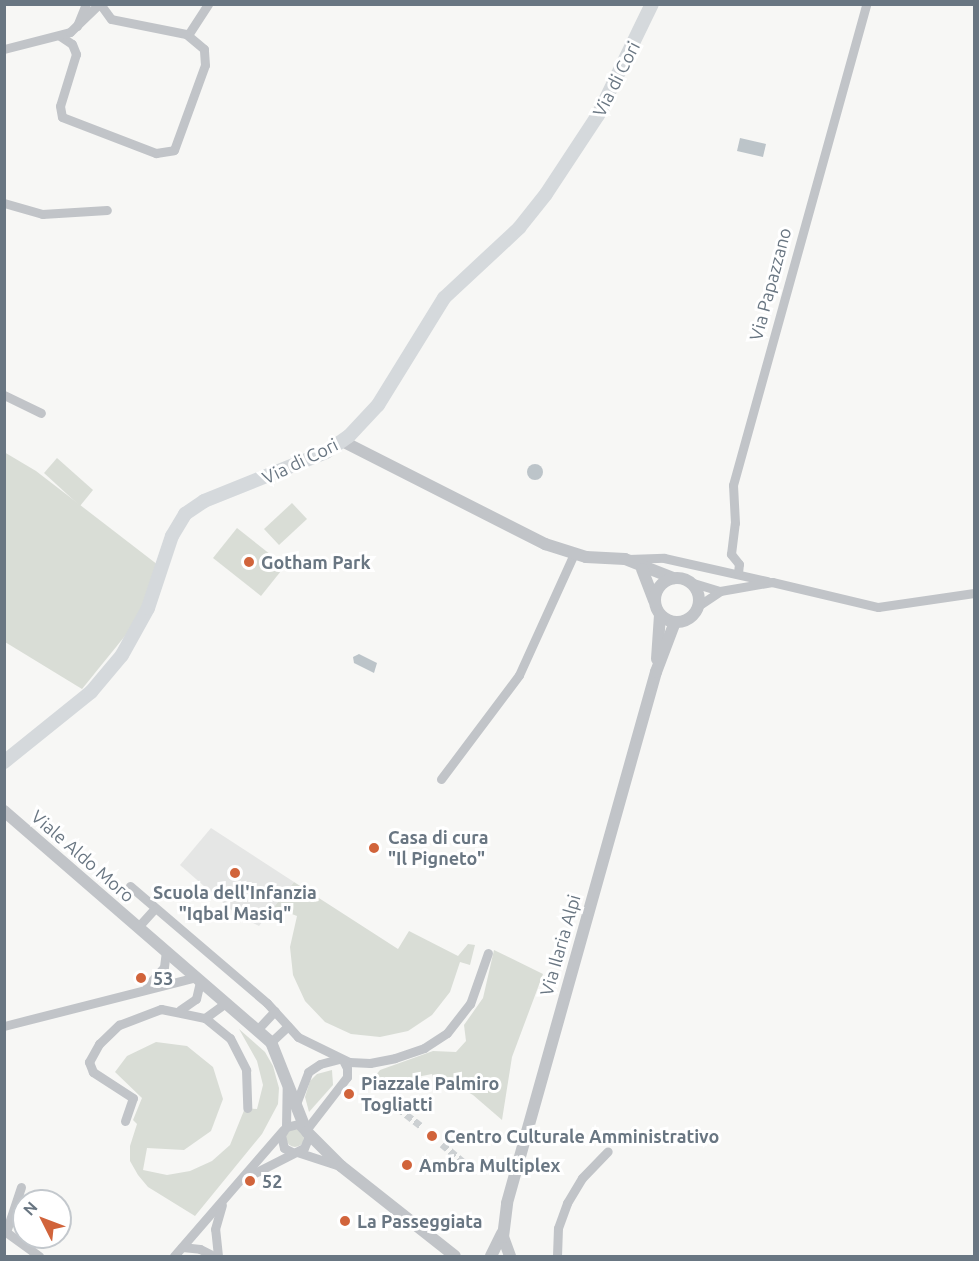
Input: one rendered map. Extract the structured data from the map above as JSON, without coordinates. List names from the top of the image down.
{
  "streets": {
    "main road": ["Via di Cori"],
    "street": ["Via Papazzano", "Viale Aldo Moro", "Via Ilaria Alpi"]
  },
  "places": [
    "Gotham Park",
    "Casa di cura \"Il Pigneto\"",
    "Scuola dell'Infanzia \"Iqbal Masiq\"",
    "53",
    "Piazzale Palmiro Togliatti",
    "Centro Culturale Amministrativo",
    "Ambra Multiplex",
    "52",
    "La Passeggiata"
  ],
  "north": "top left"
}
